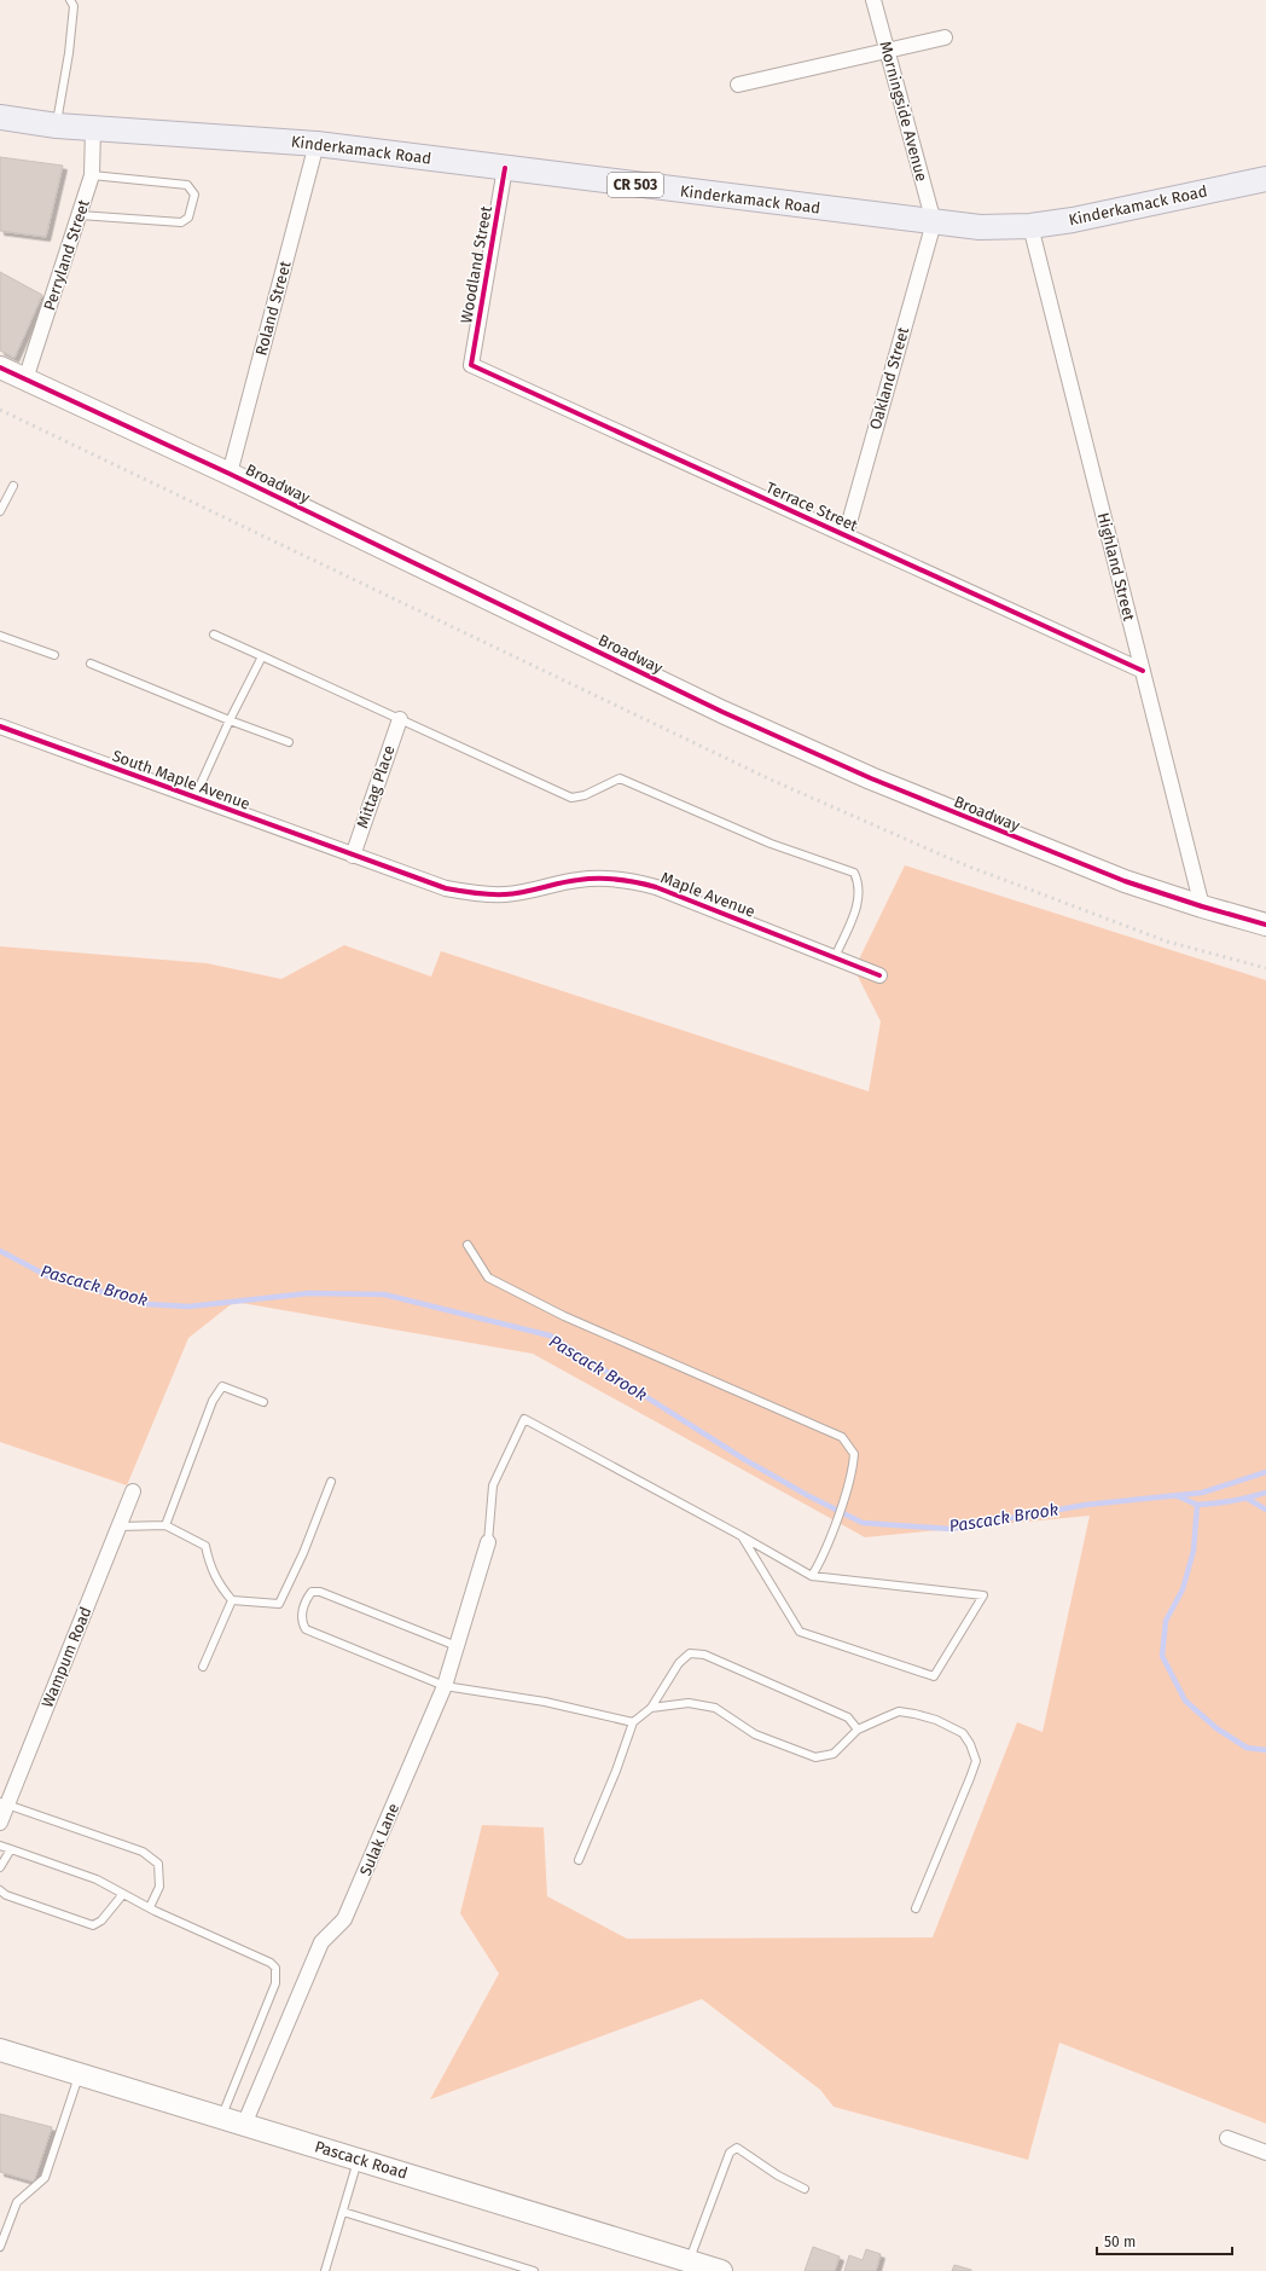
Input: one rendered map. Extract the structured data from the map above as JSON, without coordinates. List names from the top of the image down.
{
  "streets": {
    "main road": ["Kinderkamack Road", "CR 503"],
    "street": [
      "Morningside Avenue",
      "Perryland Street",
      "Woodland Street",
      "Roland Street",
      "Oakland Street",
      "Broadway",
      "Terrace Street",
      "Highland Street",
      "South Maple Avenue",
      "Mittag Place",
      "Maple Avenue",
      "Wampum Road",
      "Sulak Lane",
      "Pascack Road"
    ]
  },
  "crossings": [
    ["Morningside Avenue", "Kinderkamack Road"],
    ["Morningside Avenue", "Oakland Street"],
    ["Kinderkamack Road", "Perryland Street"],
    ["Kinderkamack Road", "Woodland Street"],
    ["Kinderkamack Road", "Roland Street"],
    ["Kinderkamack Road", "Oakland Street"],
    ["Kinderkamack Road", "Highland Street"],
    ["Perryland Street", "Broadway"],
    ["Woodland Street", "Terrace Street"],
    ["Roland Street", "Broadway"],
    ["Oakland Street", "Terrace Street"],
    ["Broadway", "Highland Street"],
    ["Terrace Street", "Highland Street"],
    ["South Maple Avenue", "Mittag Place"],
    ["South Maple Avenue", "Maple Avenue"],
    ["Mittag Place", "Maple Avenue"],
    ["Sulak Lane", "Pascack Road"]
  ],
  "water": ["Pascack Brook"],
  "scale_bar": "50 m"
}
